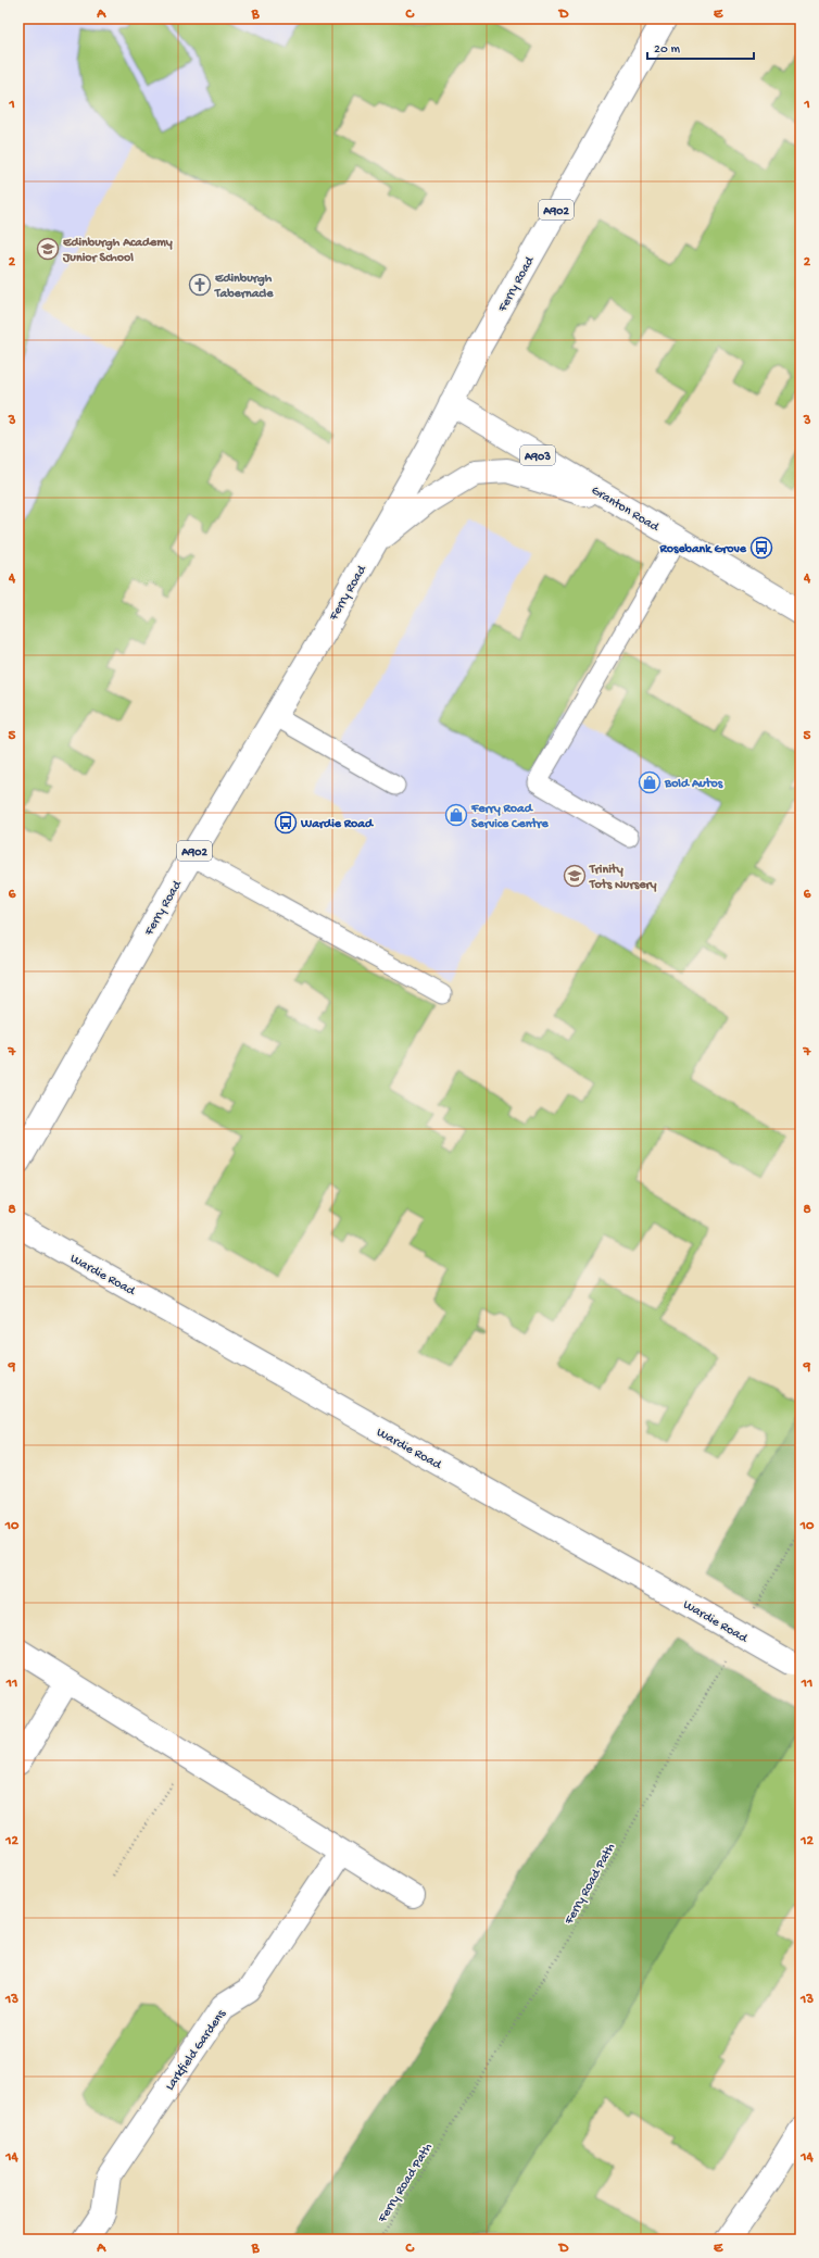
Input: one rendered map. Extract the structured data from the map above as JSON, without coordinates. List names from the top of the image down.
{
  "streets": {
    "street": [
      "A902",
      "Ferry Road",
      "A903",
      "Granton Road",
      "Wardie Road",
      "Larkfield Gardens"
    ],
    "path": ["Ferry Road Path"]
  },
  "crossings": [
    ["Ferry Road", "Granton Road"]
  ],
  "places": {
    "school or university": ["Edinburgh Academy Junior School", "Trinity Tots Nursery"],
    "church": ["Edinburgh Tabernacle"],
    "bus stop": ["Rosebank Grove", "Wardie Road"],
    "shop": ["Bold Autos", "Ferry Road Service Centre"]
  },
  "scale_bar": "20 m",
  "grid": {
    "columns": [
      "A",
      "B",
      "C",
      "D",
      "E"
    ],
    "rows": [
      "1",
      "2",
      "3",
      "4",
      "5",
      "6",
      "7",
      "8",
      "9",
      "10",
      "11",
      "12",
      "13",
      "14"
    ]
  }
}
